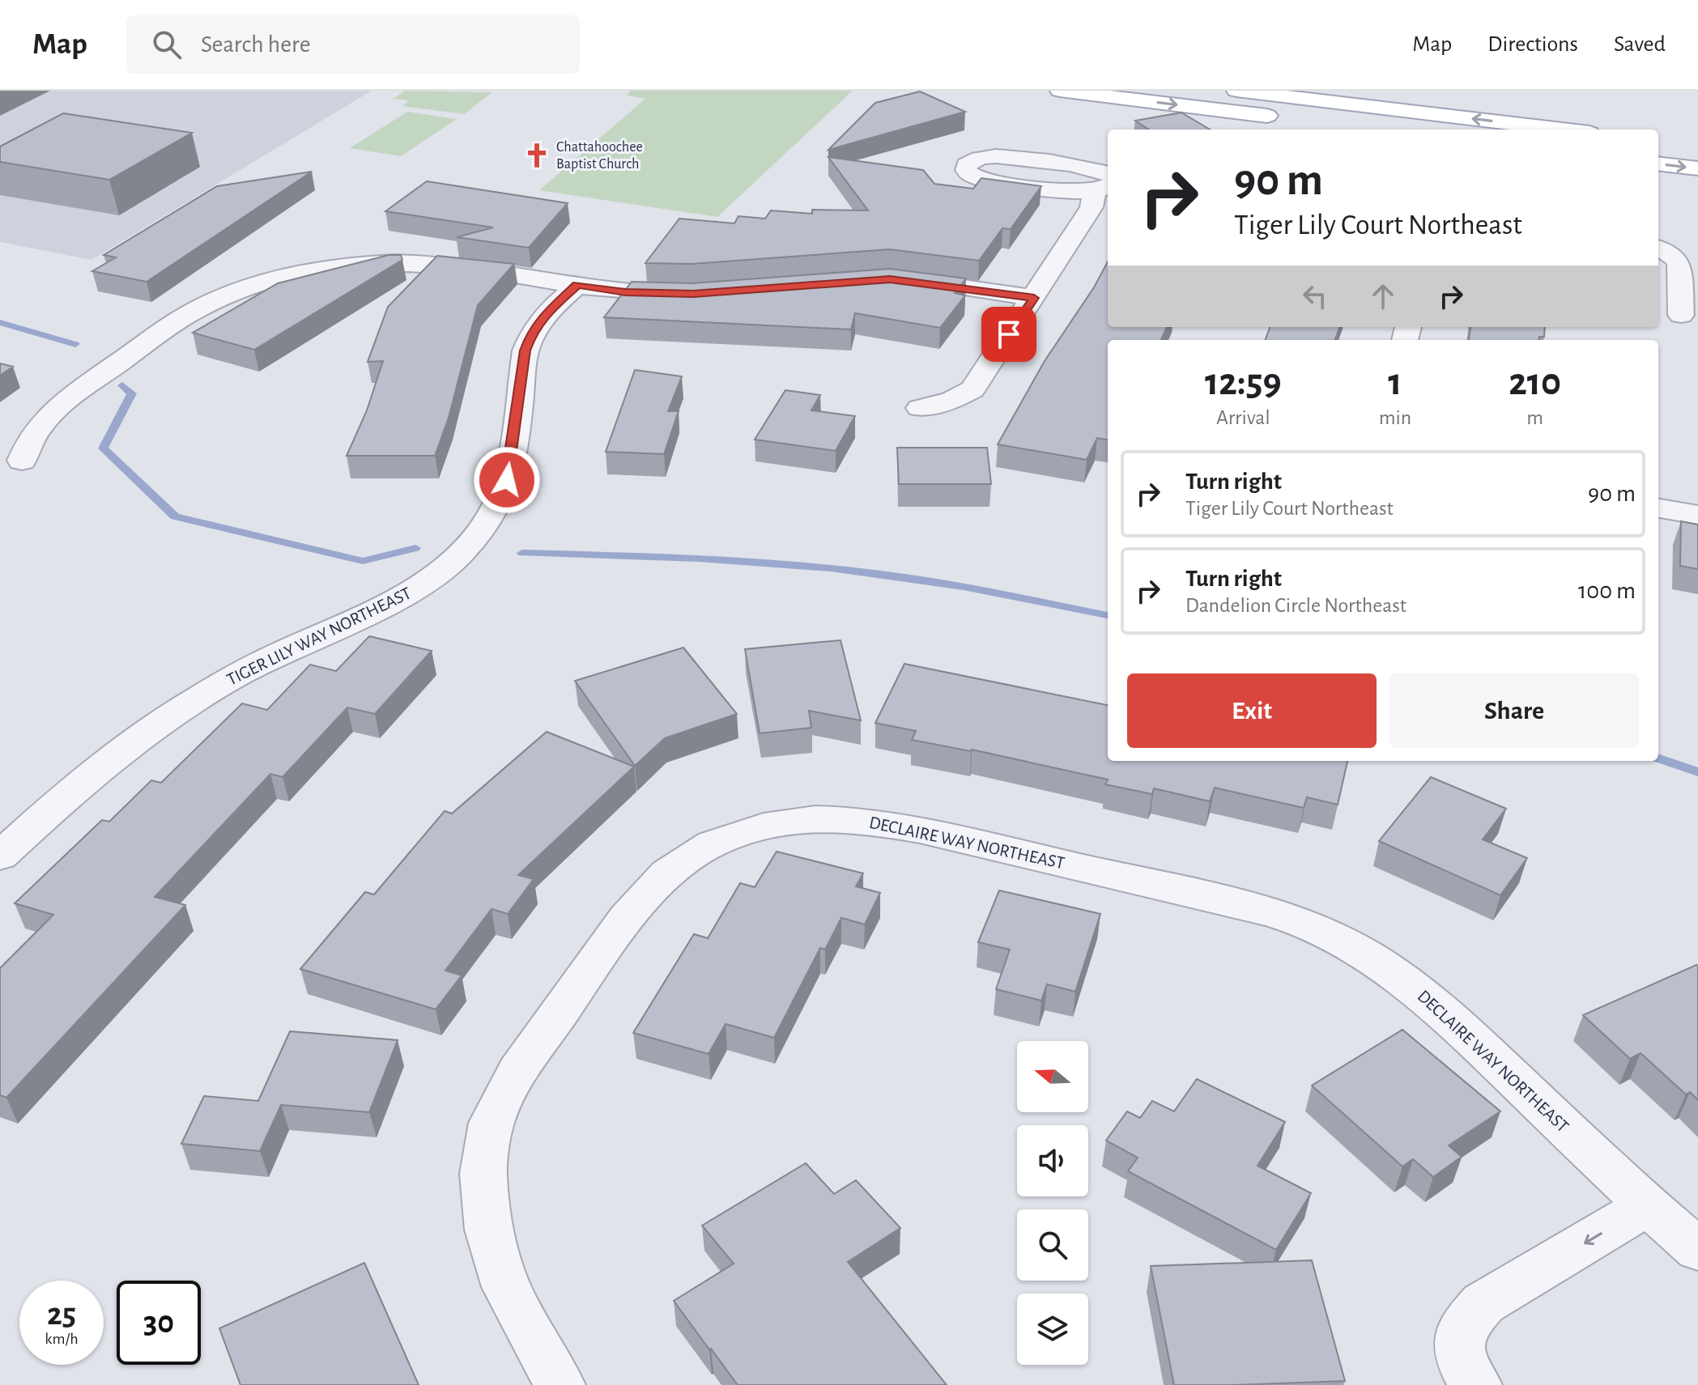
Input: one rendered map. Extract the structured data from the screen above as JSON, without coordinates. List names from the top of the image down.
{
  "streets": {
    "street": ["TIGER LILY WAY NORTHEAST", "DECLAIRE WAY NORTHEAST"]
  },
  "places": {
    "church": ["Chattahoochee Baptist Church"]
  },
  "north": "left",
  "page": {
    "header": "Map",
    "search": "Search here",
    "nav": ["Map", "Directions", "Saved"],
    "turn": ["90 m", "Tiger Lily Court Northeast"],
    "eta": [
      "12:59",
      "Arrival",
      "1",
      "min",
      "210",
      "m"
    ],
    "list": [
      {
        "name": "Turn right",
        "note": "Tiger Lily Court Northeast",
        "value": "90 m"
      },
      {
        "name": "Turn right",
        "note": "Dandelion Circle Northeast",
        "value": "100 m"
      }
    ],
    "buttons": ["Exit", "Share"],
    "speed": "25 km/h",
    "limit": "30"
  }
}
